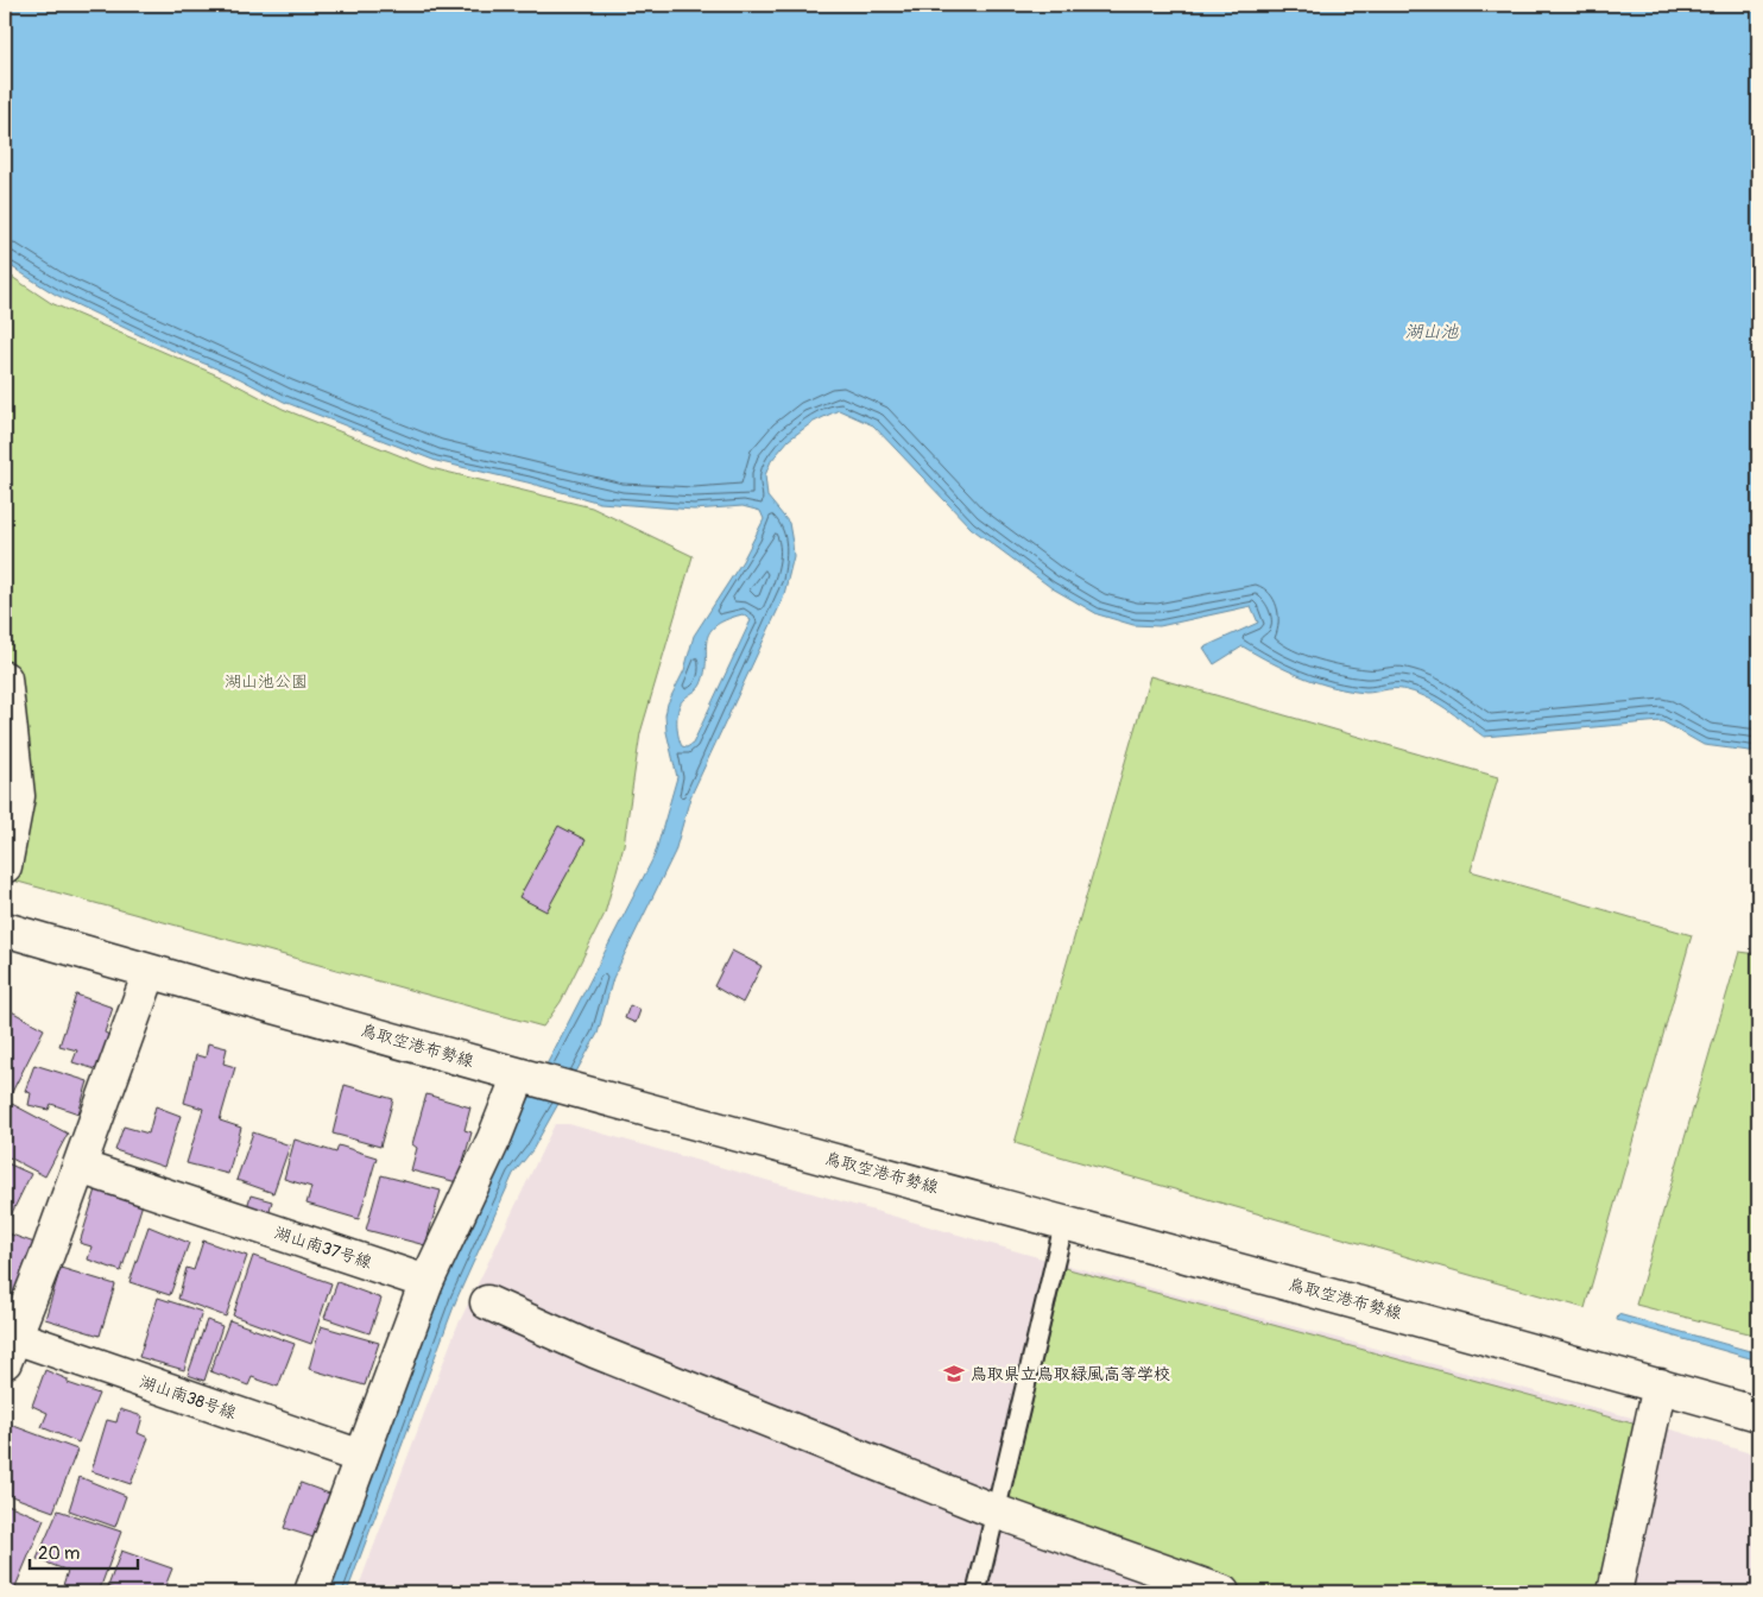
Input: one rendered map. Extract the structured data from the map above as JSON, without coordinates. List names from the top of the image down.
{
  "streets": {
    "street": ["鳥取空港布勢線", "湖山南37号線", "湖山南38号線"]
  },
  "water": ["湖山池"],
  "parks": ["湖山池公園"],
  "places": {
    "school or university": ["鳥取県立鳥取緑風高等学校"]
  },
  "scale_bar": "20 m"
}
